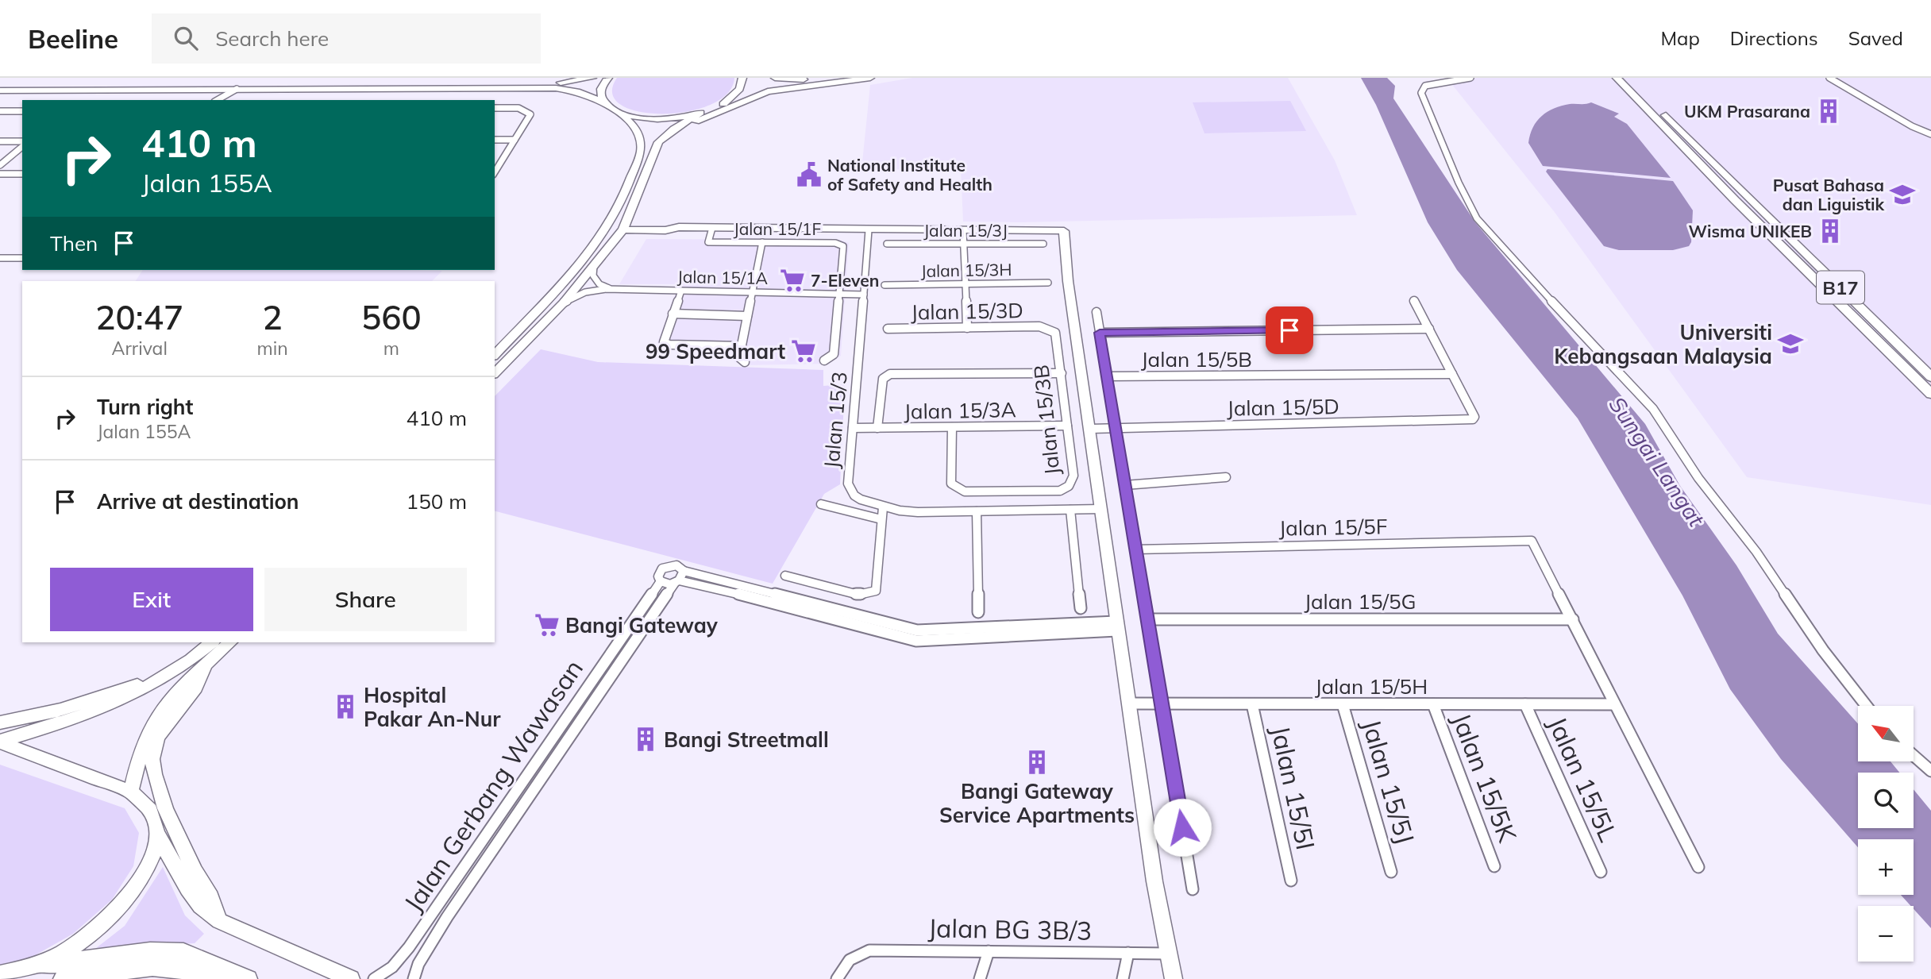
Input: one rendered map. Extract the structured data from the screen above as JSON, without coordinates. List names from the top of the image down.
{
  "streets": {
    "main road": ["B17"],
    "street": [
      "Jalan 15/1F",
      "Jalan 15/3J",
      "Jalan 15/3H",
      "Jalan 15/1A",
      "Jalan 15/3D",
      "Jalan 15/5B",
      "Jalan 15/5D",
      "Jalan 15/3A",
      "Jalan 15/3",
      "Jalan 15/3B",
      "Jalan 15/5F",
      "Jalan 15/5G",
      "Jalan 15/5H",
      "Jalan 15/5K",
      "Jalan 15/5L",
      "Jalan 15/5J",
      "Jalan Gerbang Wawasan",
      "Jalan 15/5I",
      "Jalan BG 3B/3"
    ]
  },
  "crossings": [
    ["Jalan 15/1F", "Jalan 15/1A"],
    ["Jalan 15/1A", "Jalan 15/3"],
    ["Jalan 15/3D", "Jalan 15/3B"],
    ["Jalan 15/5B", "Jalan 15/5D"],
    ["Jalan 15/3A", "Jalan 15/3"],
    ["Jalan 15/3A", "Jalan 15/3B"],
    ["Jalan 15/5F", "Jalan 15/5G"],
    ["Jalan 15/5H", "Jalan 15/5K"],
    ["Jalan 15/5H", "Jalan 15/5L"],
    ["Jalan 15/5H", "Jalan 15/5J"],
    ["Jalan 15/5H", "Jalan 15/5I"]
  ],
  "water": ["Sungai Langat"],
  "places": {
    "building": [
      "UKM Prasarana",
      "Wisma UNIKEB",
      "Hospital Pakar An-Nur",
      "Bangi Streetmall",
      "Bangi Gateway Service Apartments"
    ],
    "public building": ["National Institute of Safety and Health"],
    "school or university": ["Pusat Bahasa dan Liguistik", "Universiti Kebangsaan Malaysia"],
    "supermarket": ["7-Eleven", "99 Speedmart", "Bangi Gateway"]
  },
  "north": "top left",
  "page": {
    "header": "Beeline",
    "search": "Search here",
    "nav": ["Map", "Directions", "Saved"],
    "turn": ["410 m", "Jalan 155A"],
    "then": "Then",
    "eta": [
      "20:47",
      "Arrival",
      "2",
      "min",
      "560",
      "m"
    ],
    "list": [
      {
        "name": "Turn right",
        "note": "Jalan 155A",
        "value": "410 m"
      },
      {
        "name": "Arrive at destination",
        "value": "150 m"
      }
    ],
    "buttons": ["Exit", "Share"],
    "map_buttons": ["+", "−"]
  }
}
